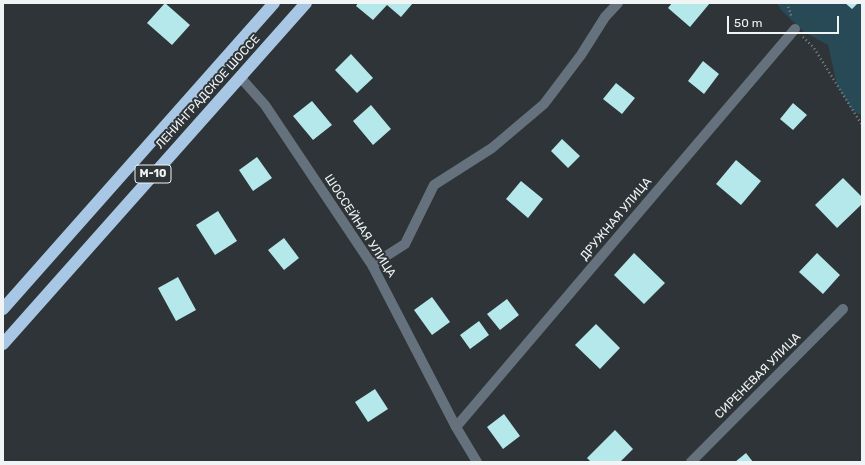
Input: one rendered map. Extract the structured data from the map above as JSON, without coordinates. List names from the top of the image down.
{
  "streets": {
    "highway": ["ЛЕНИНГРАДСКОЕ ШОССЕ", "М-10"],
    "street": ["ДРУЖНАЯ УЛИЦА", "ШОССЕЙНАЯ УЛИЦА", "СИРЕНЕВАЯ УЛИЦА"]
  },
  "crossings": [
    ["ЛЕНИНГРАДСКОЕ ШОССЕ", "ШОССЕЙНАЯ УЛИЦА"],
    ["ДРУЖНАЯ УЛИЦА", "ШОССЕЙНАЯ УЛИЦА"]
  ],
  "scale_bar": "50 m"
}
